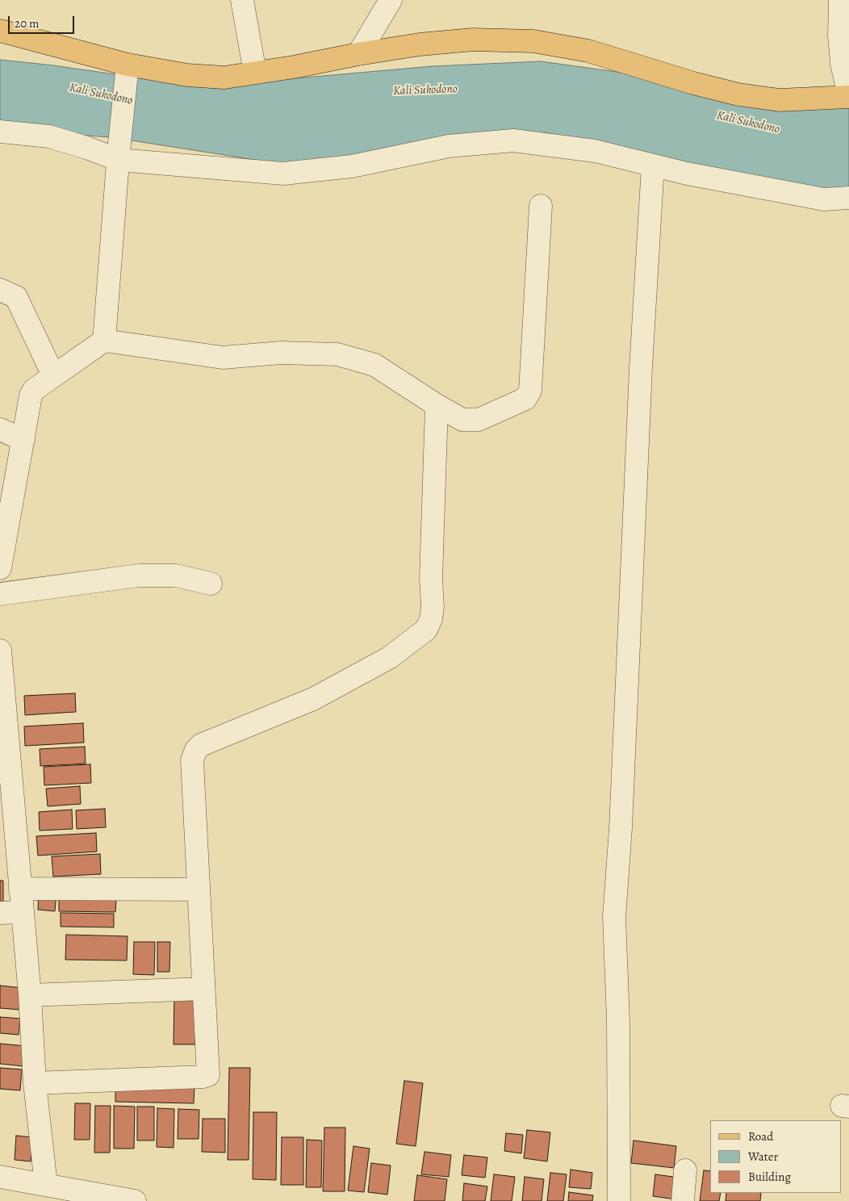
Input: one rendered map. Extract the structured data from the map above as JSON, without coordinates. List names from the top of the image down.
{
  "water": ["Kali Sukodono"],
  "legend": ["Road", "Water", "Building"],
  "scale_bar": "20 m"
}
